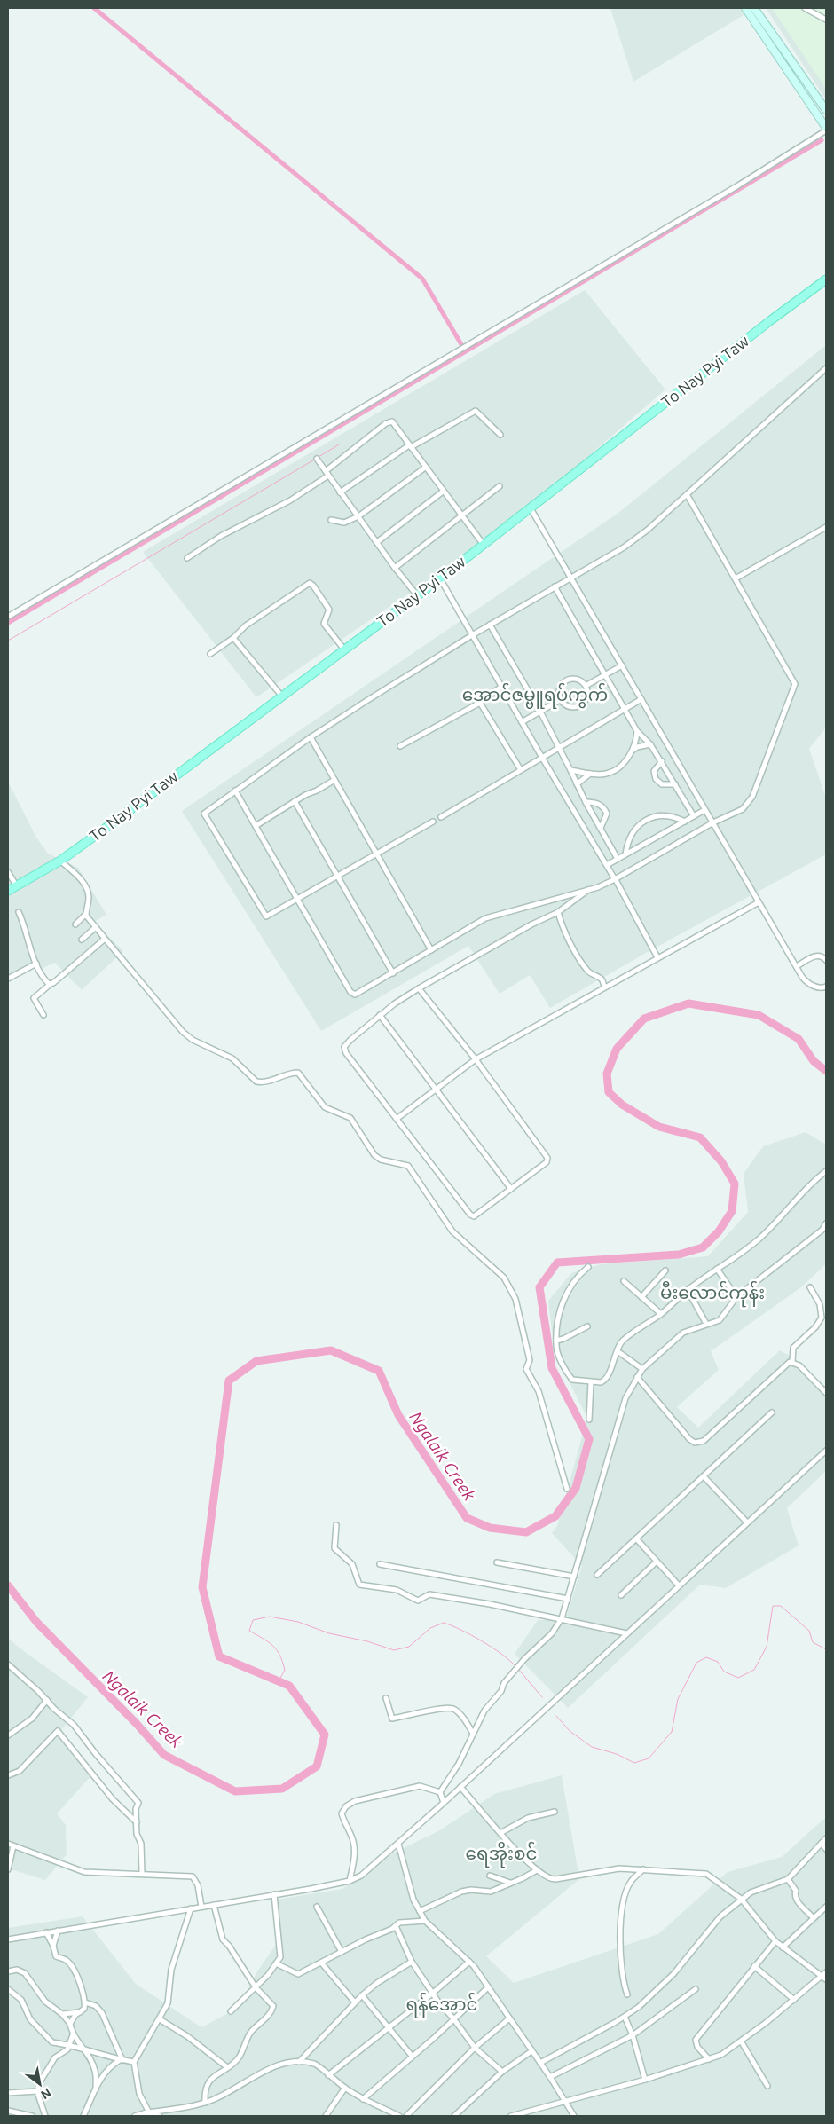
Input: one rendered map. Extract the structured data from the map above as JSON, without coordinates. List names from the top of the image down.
{
  "streets": {
    "main road": ["To Nay Pyi Taw"]
  },
  "districts": [
    "အောင်ဇမ္ဗူရပ်ကွက်",
    "မီးလောင်ကုန်း",
    "ရေအိုးစင်",
    "ရန်အောင်"
  ],
  "water": ["Ngalaik Creek"],
  "north": "bottom right"
}
